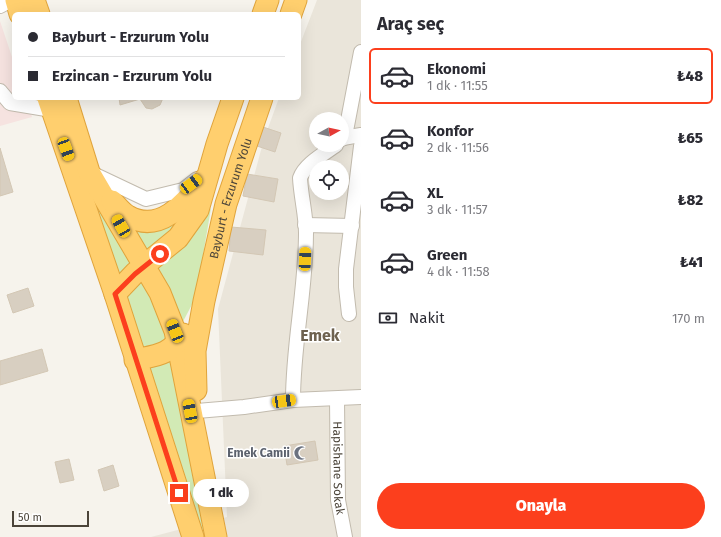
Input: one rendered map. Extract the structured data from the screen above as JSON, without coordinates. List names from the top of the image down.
{
  "streets": {
    "highway": ["Bayburt - Erzurum Yolu"],
    "street": ["Hapishane Sokak"]
  },
  "districts": ["Emek"],
  "places": {
    "mosque": ["Emek Camii"]
  },
  "scale_bar": "50 m",
  "north": "right",
  "page": {
    "heading": "Araç seç",
    "banner": ["Bayburt - Erzurum Yolu", "Erzincan - Erzurum Yolu"],
    "list": [
      {
        "name": "Ekonomi",
        "note": "1 dk · 11:55",
        "value": "₺48"
      },
      {
        "name": "Konfor",
        "note": "2 dk · 11:56",
        "value": "₺65"
      },
      {
        "name": "XL",
        "note": "3 dk · 11:57",
        "value": "₺82"
      },
      {
        "name": "Green",
        "note": "4 dk · 11:58",
        "value": "₺41"
      }
    ],
    "pay": ["Nakit", "170 m"],
    "buttons": "Onayla",
    "bubble": "1 dk",
    "scale": "50 m"
  }
}
